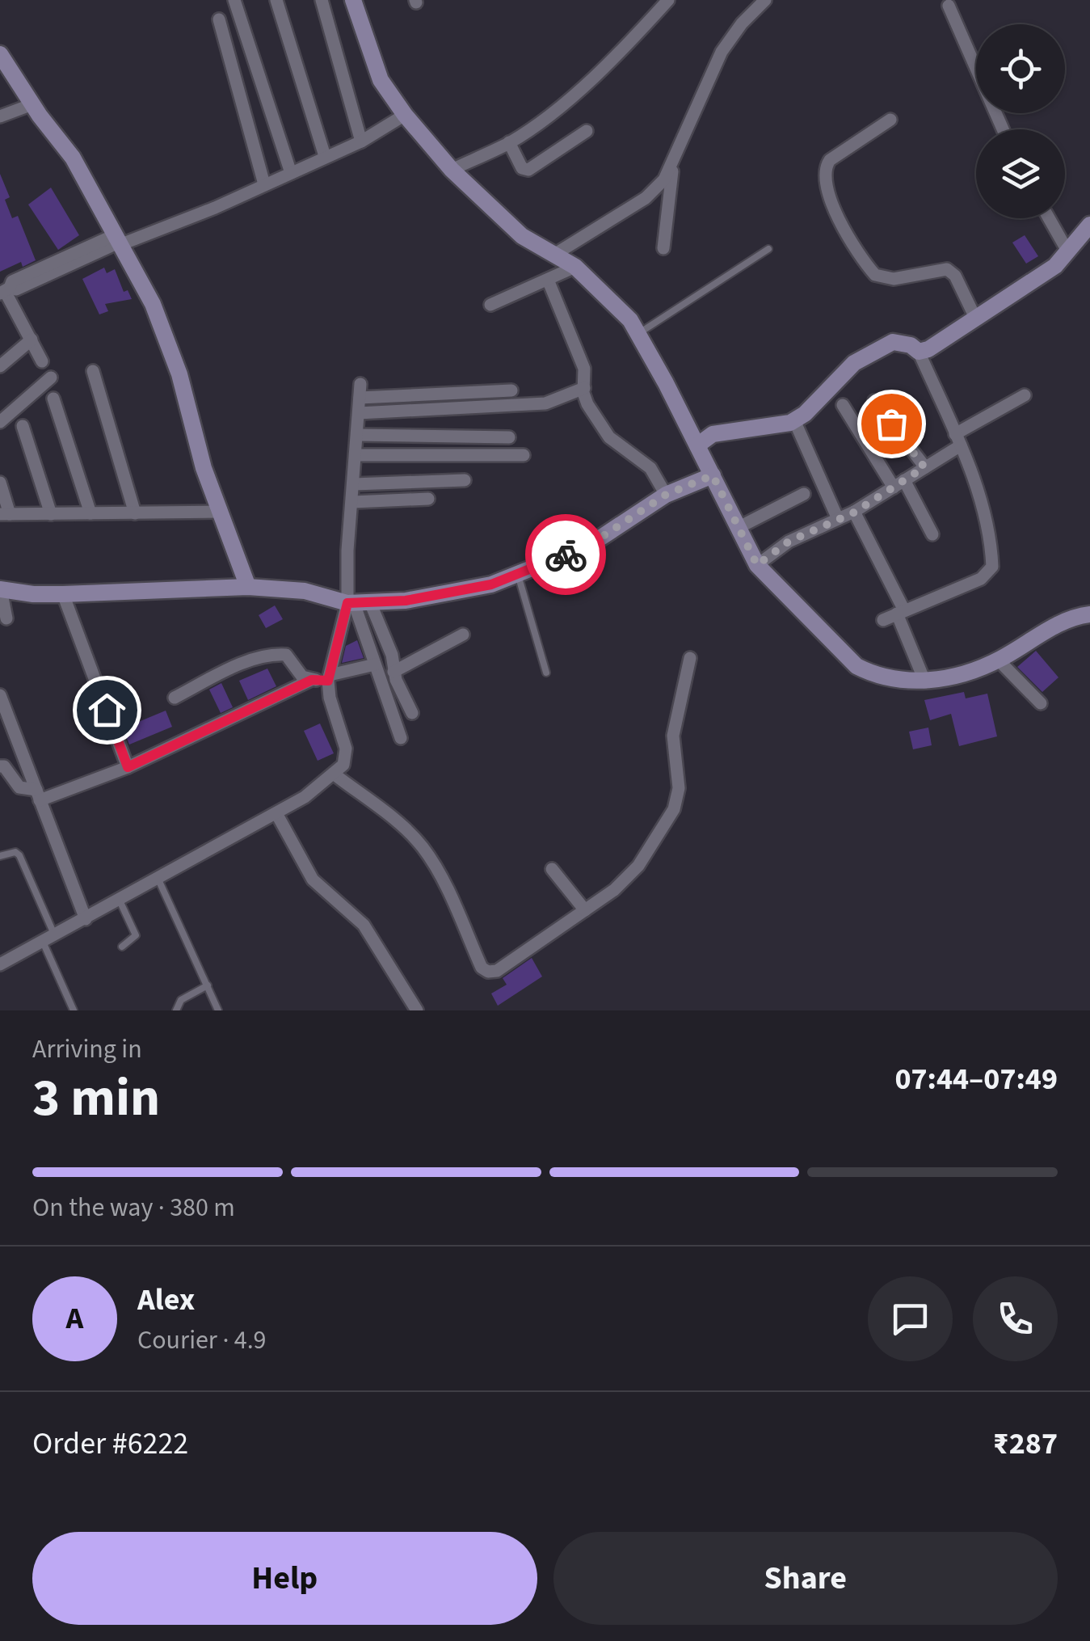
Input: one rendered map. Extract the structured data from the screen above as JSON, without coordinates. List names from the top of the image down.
{
  "page": {
    "heading": ["3 min", "Arriving in", "07:44–07:49"],
    "panel": [
      "Alex",
      "Courier · 4.9",
      "Order #6222",
      "₹287"
    ],
    "bar": "On the way · 380 m",
    "round": "A",
    "buttons": ["Help", "Share"]
  }
}
